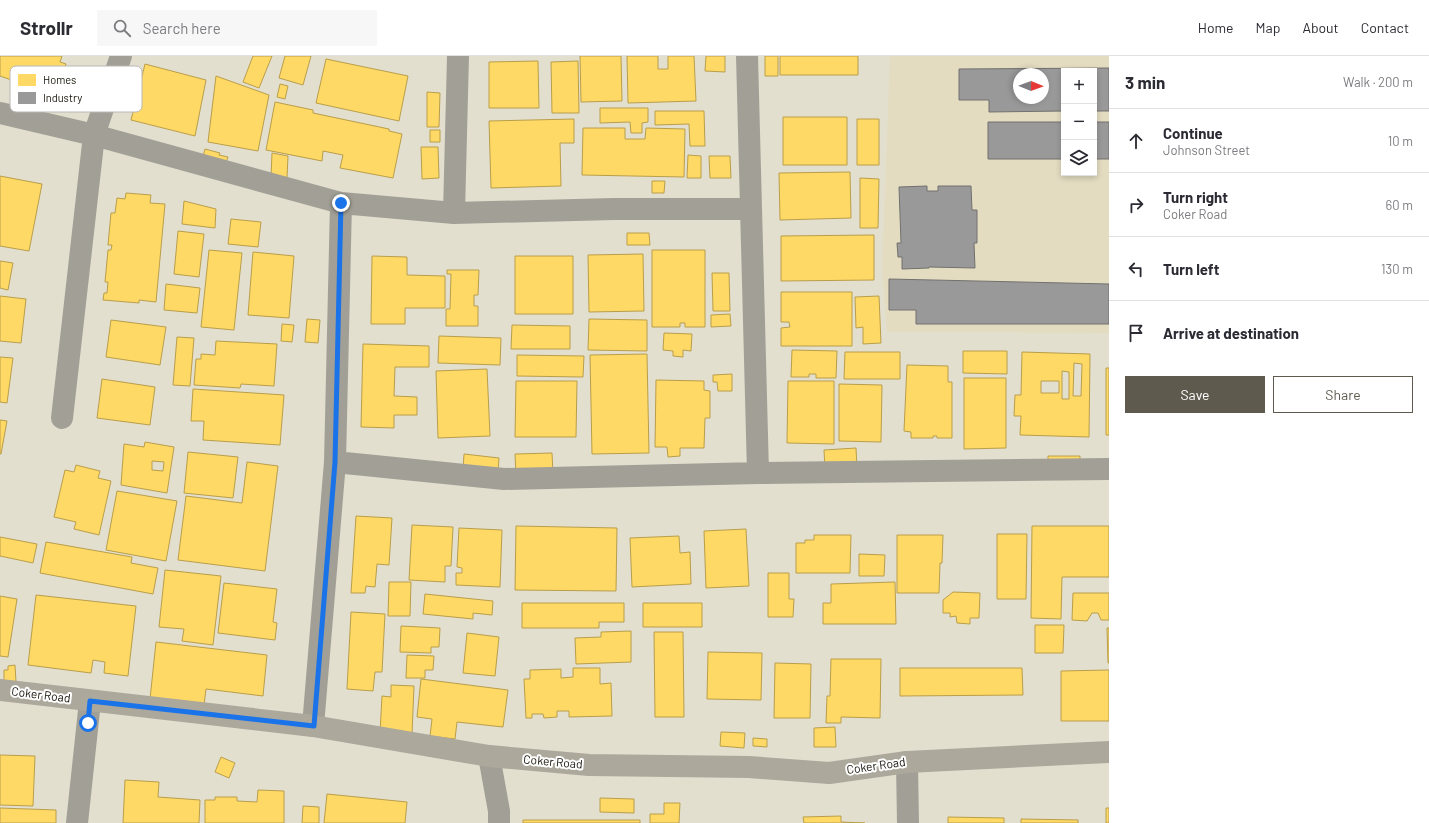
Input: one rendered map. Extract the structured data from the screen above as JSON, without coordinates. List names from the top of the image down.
{
  "streets": {
    "main road": ["Coker Road"]
  },
  "legend": ["Homes", "Industry"],
  "north": "right",
  "page": {
    "header": "Strollr",
    "search": "Search here",
    "nav": [
      "Home",
      "Map",
      "About",
      "Contact"
    ],
    "heading": ["3 min", "Walk · 200 m"],
    "map_buttons": ["+", "−"],
    "list": [
      ["Continue", "Johnson Street", "10 m"],
      ["Turn right", "Coker Road", "60 m"],
      ["Turn left", "130 m"],
      "Arrive at destination"
    ],
    "buttons": ["Save", "Share"]
  }
}
